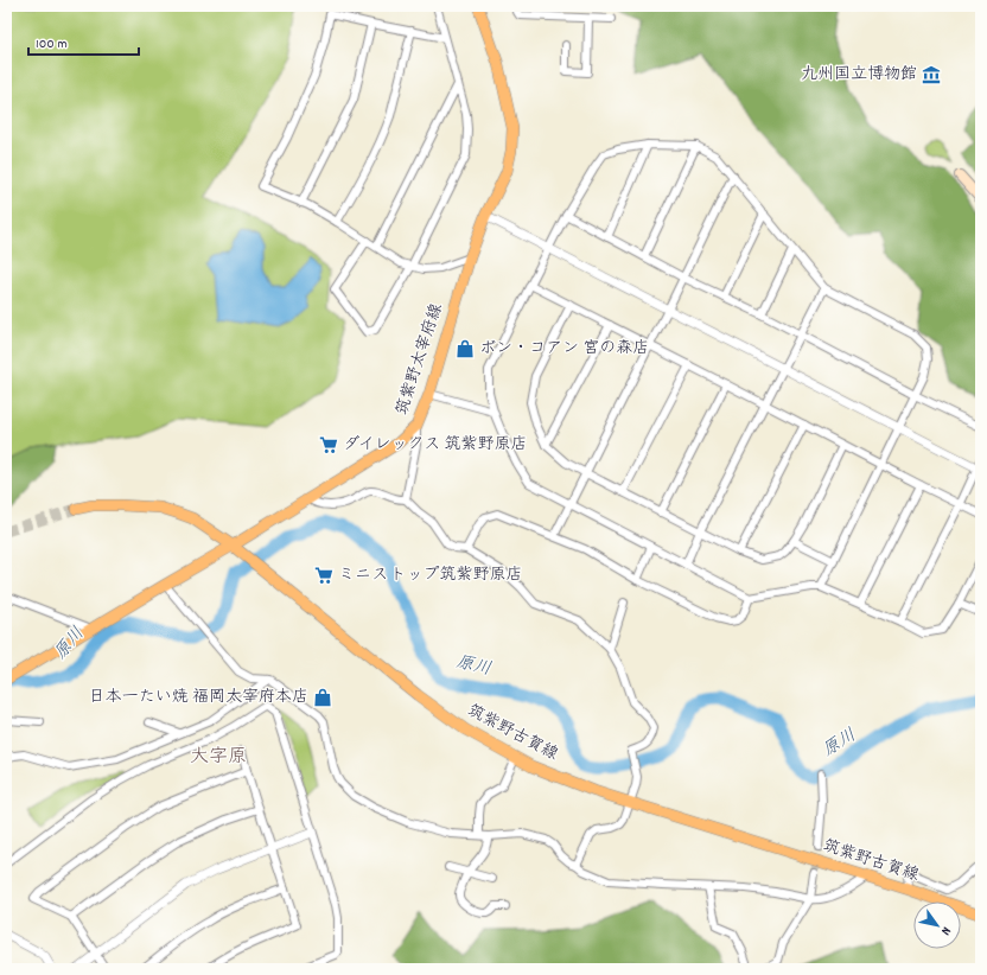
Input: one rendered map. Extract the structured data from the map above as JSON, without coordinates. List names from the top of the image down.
{
  "streets": {
    "main road": ["筑紫野太宰府線", "筑紫野古賀線"]
  },
  "crossings": [
    ["筑紫野太宰府線", "筑紫野古賀線"]
  ],
  "districts": ["大字原"],
  "water": ["原川"],
  "places": {
    "museum": ["九州国立博物館"],
    "shop": ["ボン・コアン 宮の森店", "日本一たい焼 福岡太宰府本店"],
    "supermarket": ["ダイレックス 筑紫野原店", "ミニストップ筑紫野原店"]
  },
  "scale_bar": "100 m",
  "north": "bottom right"
}
